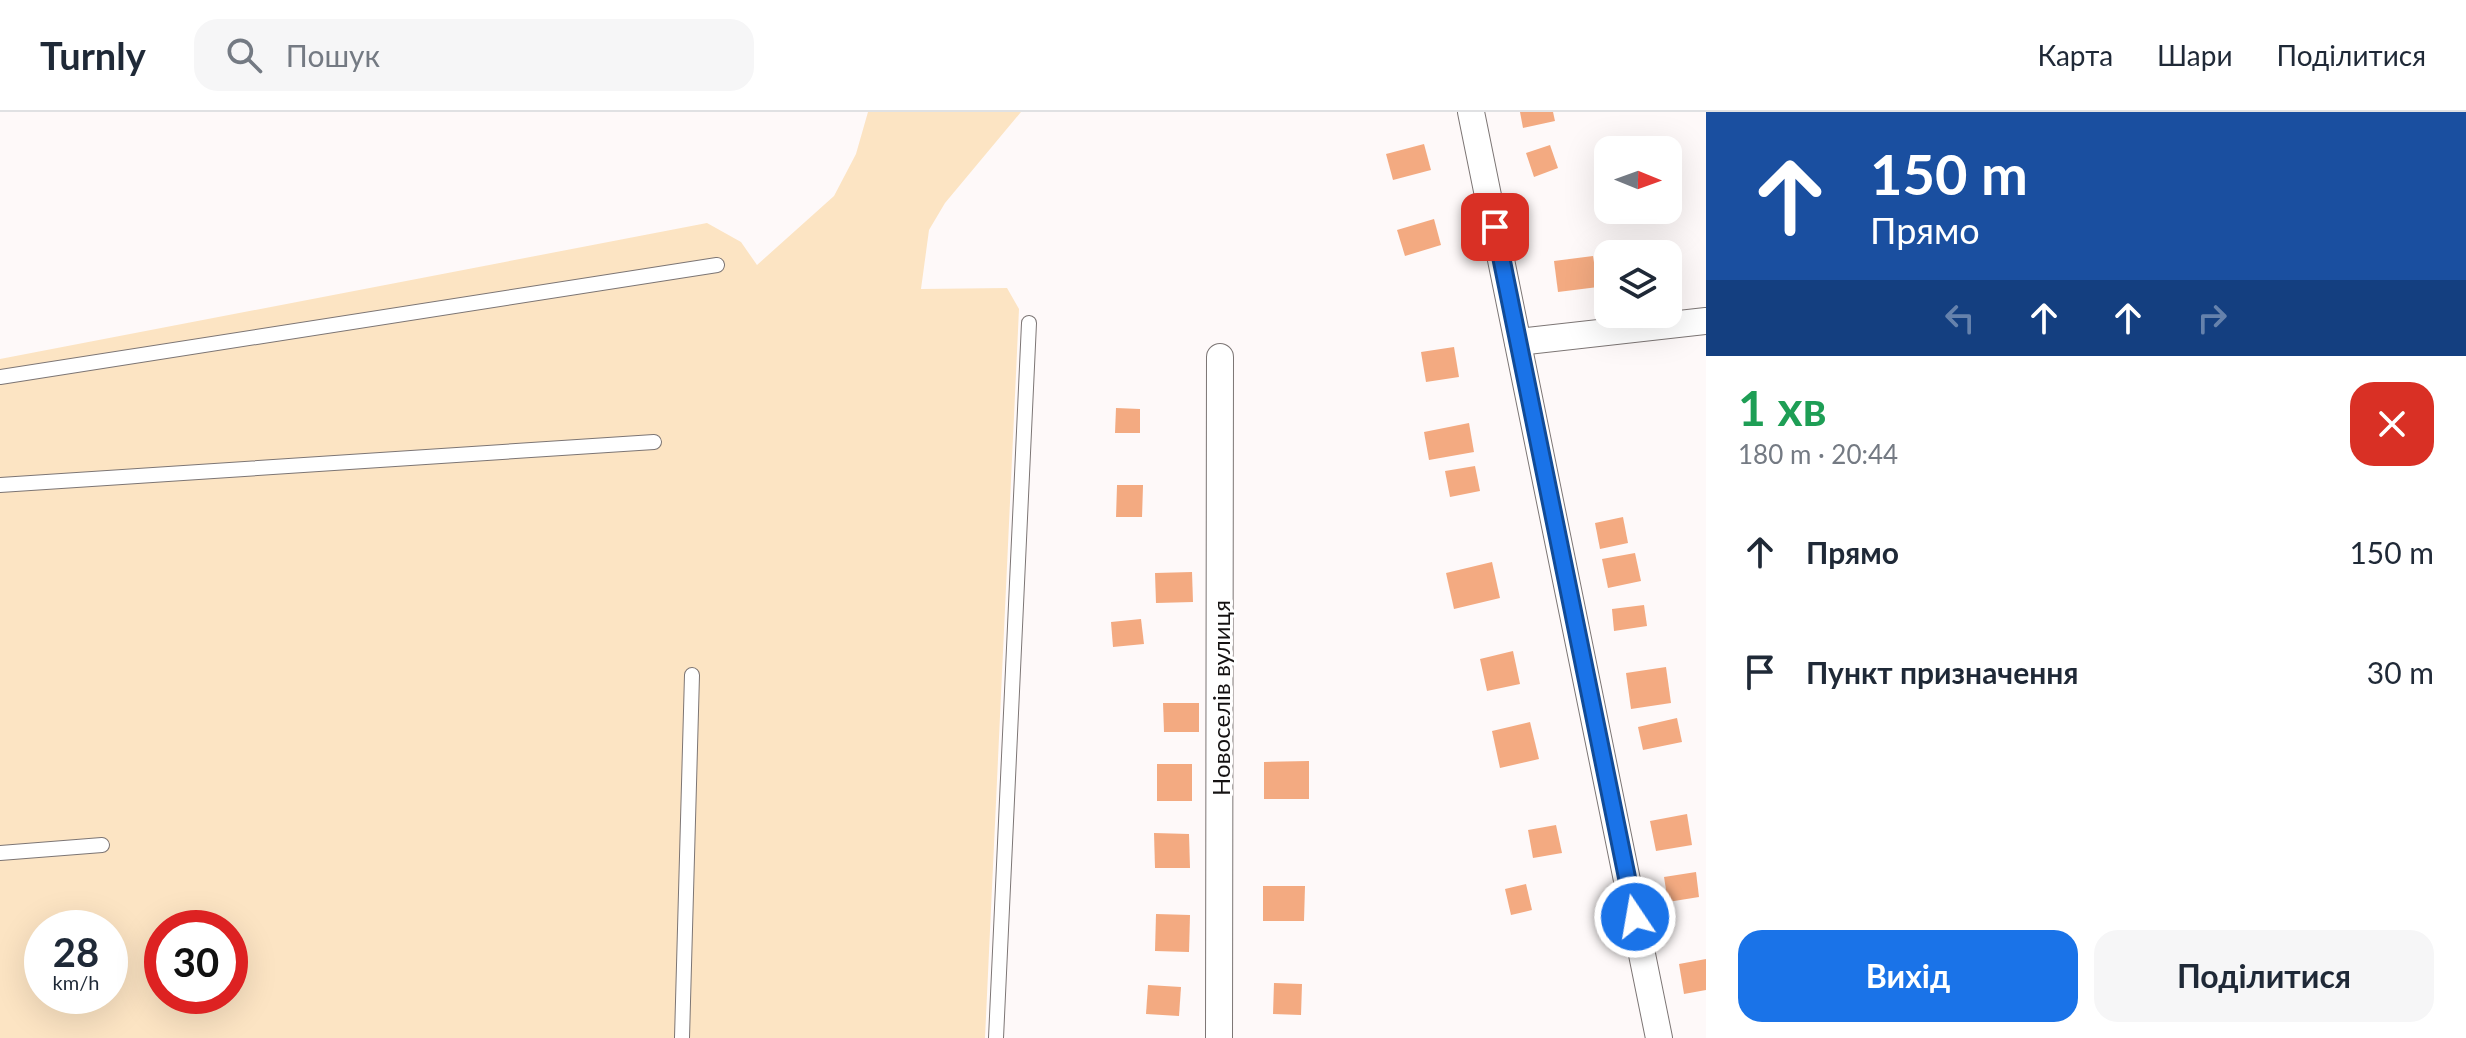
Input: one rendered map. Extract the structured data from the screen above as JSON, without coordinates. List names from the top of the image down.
{
  "streets": {
    "street": ["Новоселів вулиця"]
  },
  "north": "right",
  "page": {
    "header": "Turnly",
    "search": "Пошук",
    "nav": ["Карта", "Шари", "Поділитися"],
    "turn": ["150 m", "Прямо"],
    "heading": ["1 хв", "180 m · 20:44"],
    "list": [
      {
        "name": "Прямо",
        "value": "150 m"
      },
      {
        "name": "Пункт призначення",
        "value": "30 m"
      }
    ],
    "speed": "28 km/h",
    "limit": "30",
    "buttons": ["Вихід", "Поділитися"]
  }
}
